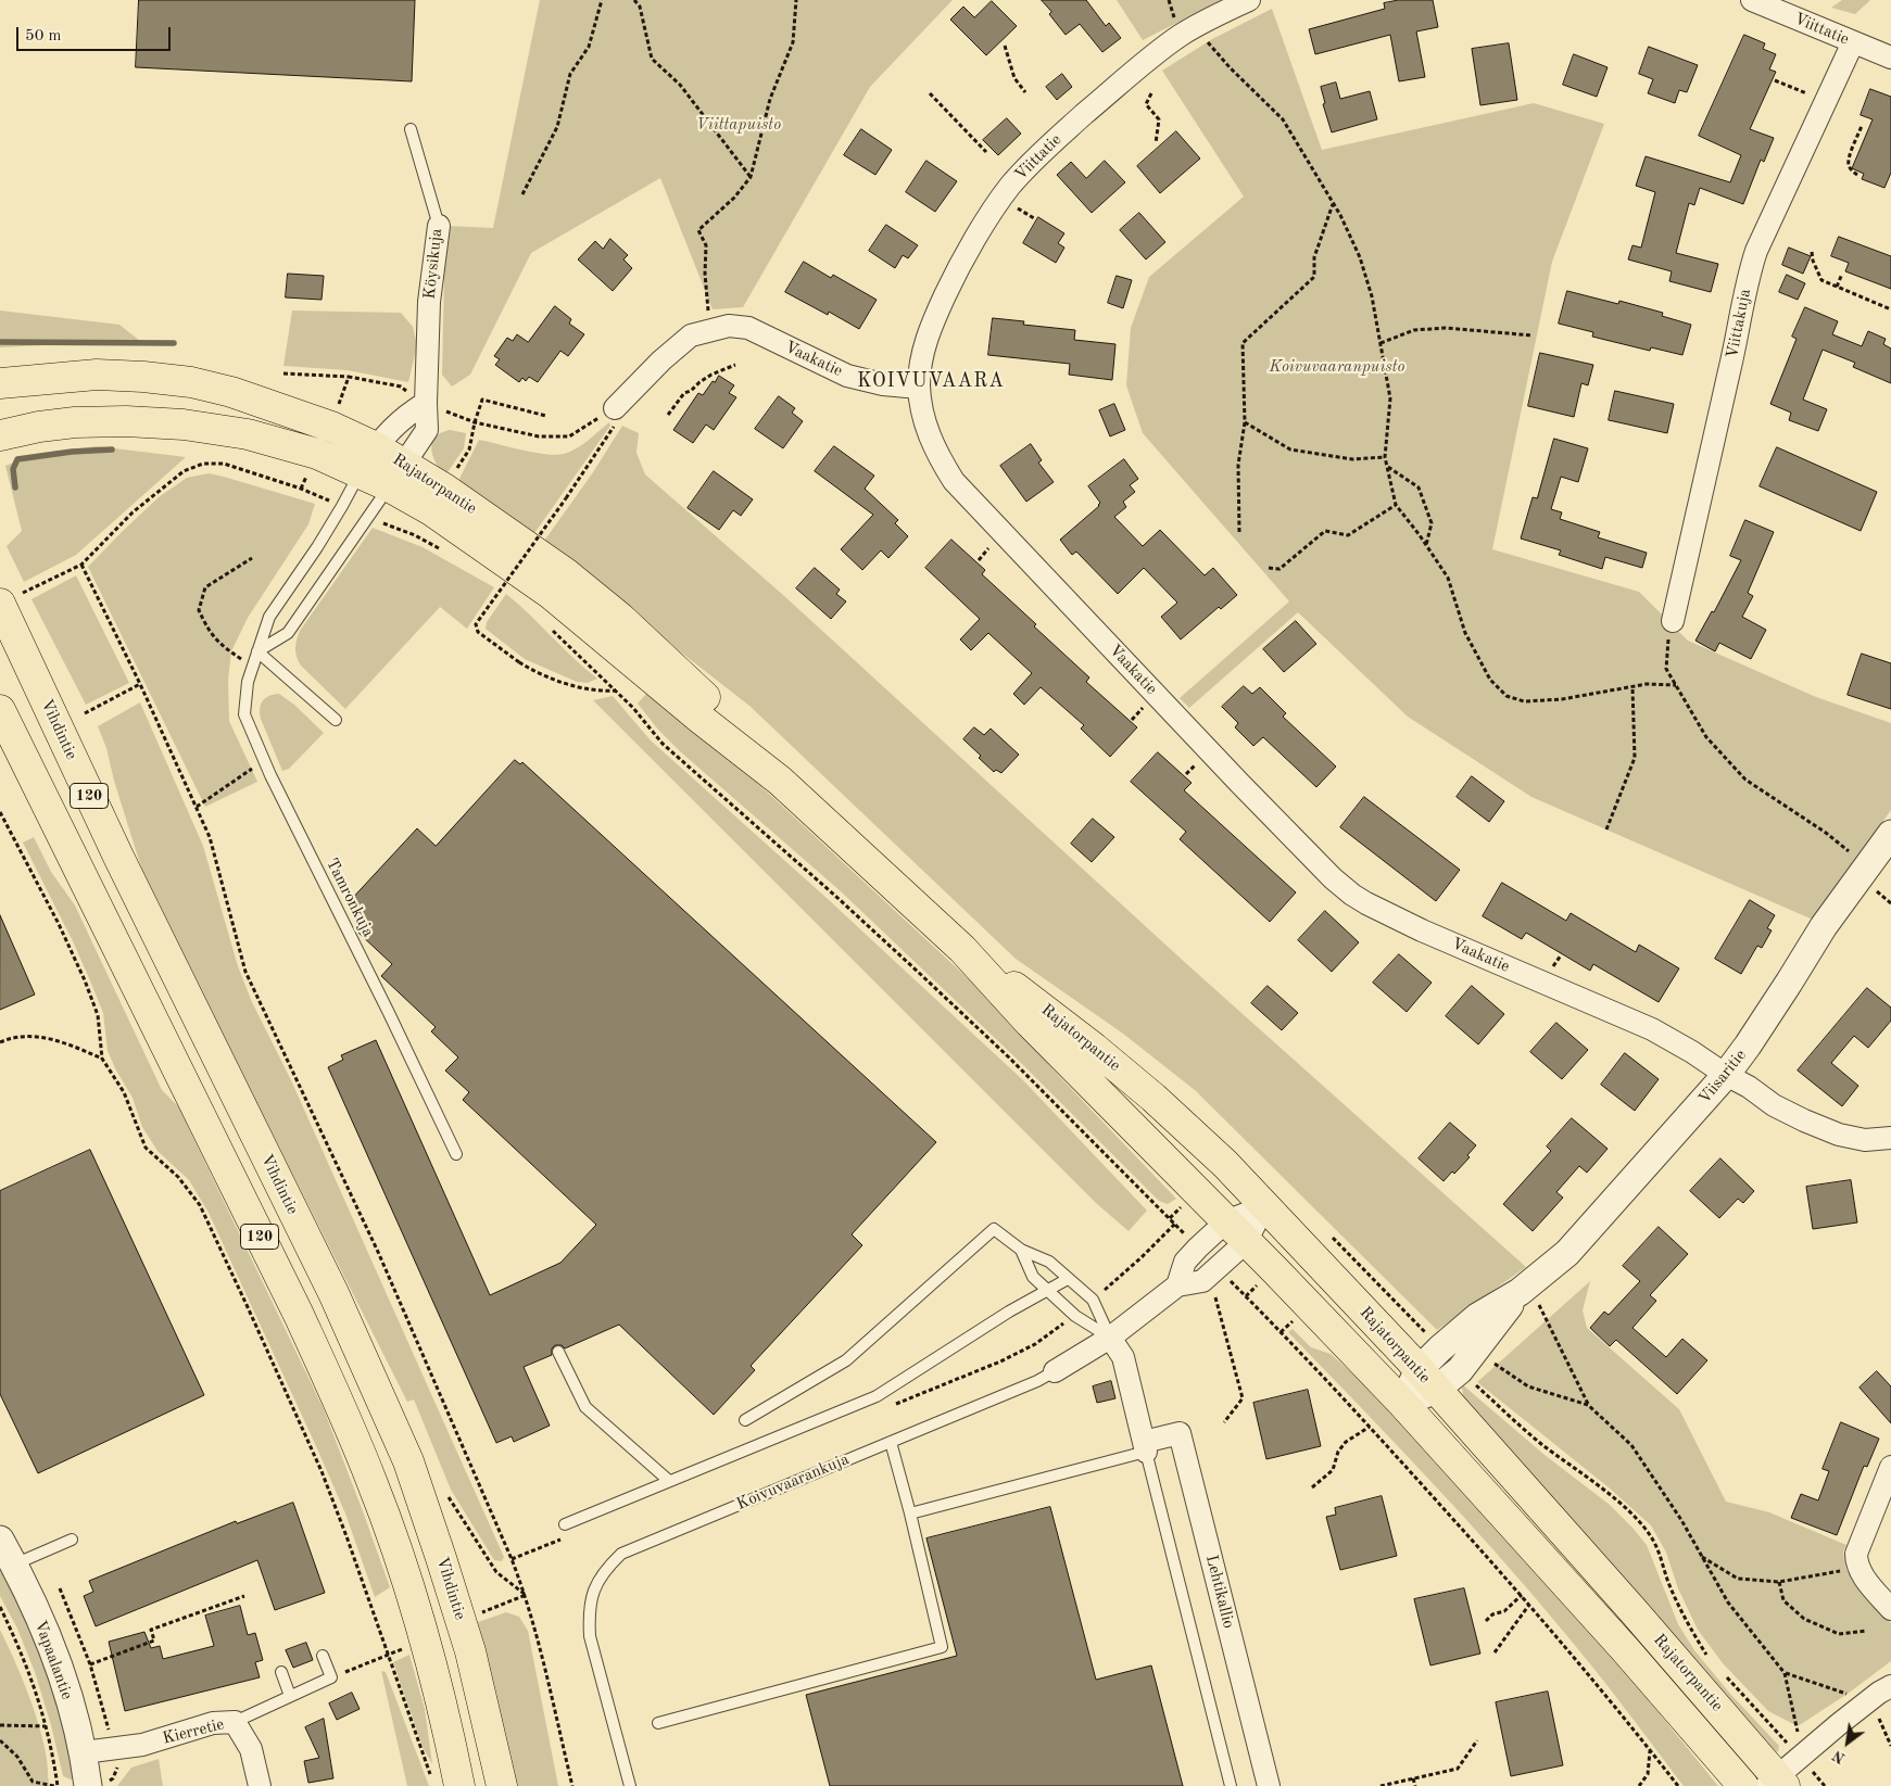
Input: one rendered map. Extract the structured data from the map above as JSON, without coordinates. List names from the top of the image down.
{
  "streets": {
    "main road": ["Rajatorpantie", "Vihdintie", "120"],
    "street": [
      "Viittatie",
      "Köysikuja",
      "Viittakuja",
      "Vaakatie",
      "Viisaritie",
      "Koivuvaarankuja",
      "Lehtikallio",
      "Vapaalantie",
      "Kierretie"
    ],
    "lane": ["Tamronkuja"]
  },
  "crossings": [
    ["Viittatie", "Viittakuja"],
    ["Viittatie", "Vaakatie"],
    ["Köysikuja", "Rajatorpantie"],
    ["Vaakatie", "Viisaritie"],
    ["Rajatorpantie", "Tamronkuja"],
    ["Rajatorpantie", "Viisaritie"],
    ["Rajatorpantie", "Koivuvaarankuja"],
    ["Vapaalantie", "Kierretie"]
  ],
  "districts": ["KOIVUVAARA"],
  "parks": ["Viittapuisto", "Koivuvaaranpuisto"],
  "scale_bar": "50 m",
  "north": "bottom left"
}
